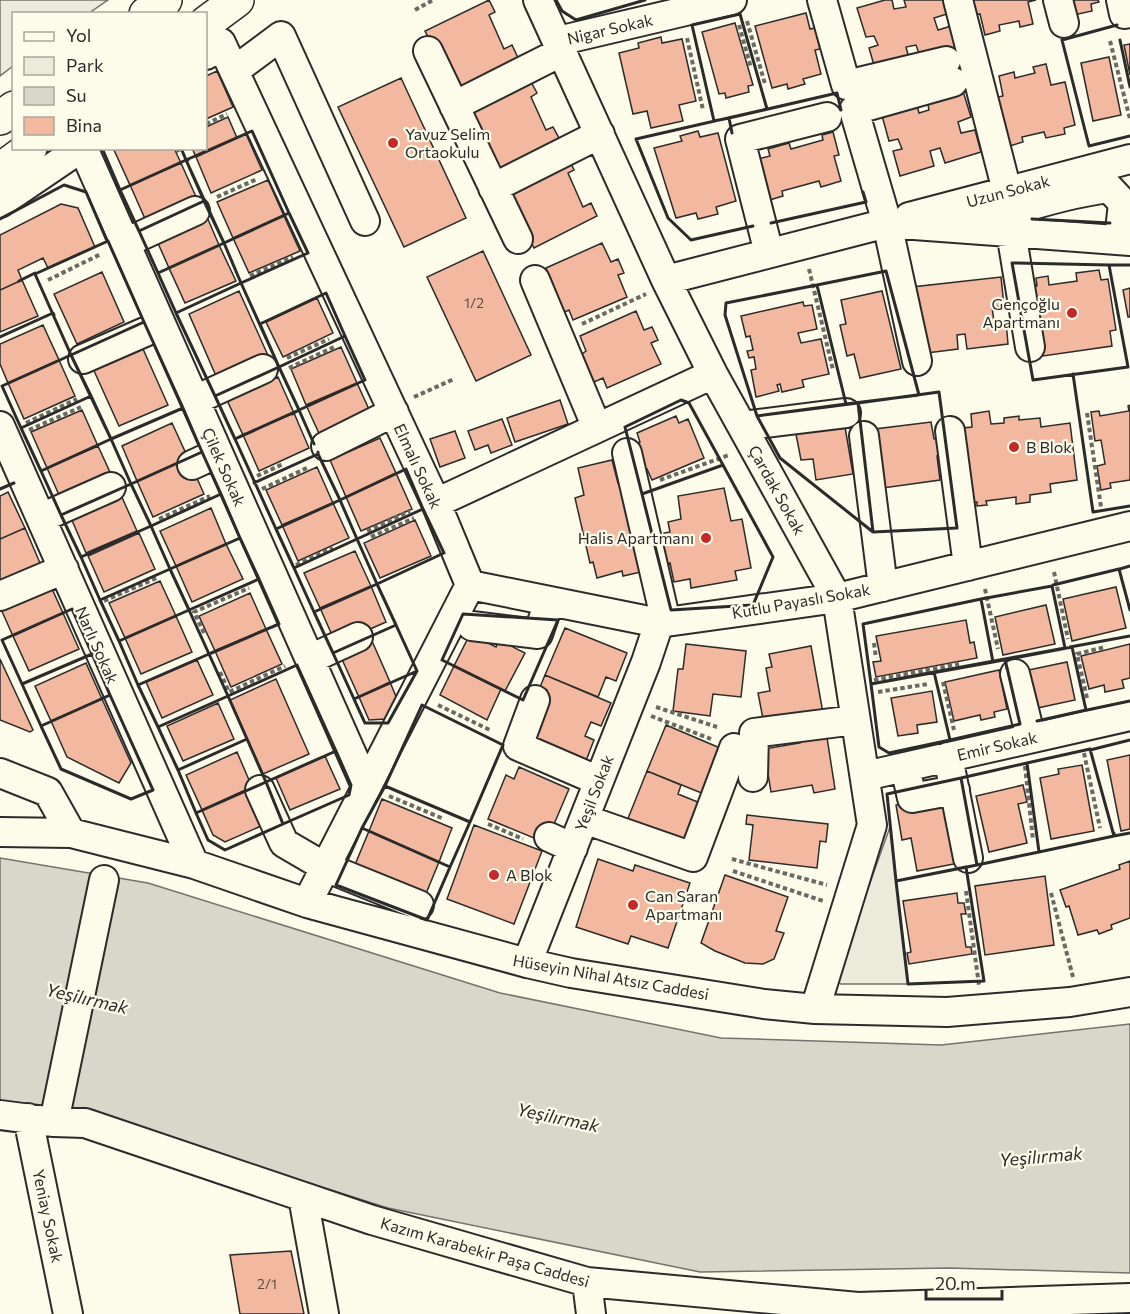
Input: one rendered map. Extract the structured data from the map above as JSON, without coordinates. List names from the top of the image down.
{
  "streets": {
    "street": [
      "Nigar Sokak",
      "Uzun Sokak",
      "Elmalı Sokak",
      "Çilek Sokak",
      "Çardak Sokak",
      "Kutlu Payaslı Sokak",
      "Narlı Sokak",
      "Emir Sokak",
      "Yeşil Sokak",
      "Hüseyin Nihal Atsız Caddesi",
      "Yeniay Sokak",
      "Kazım Karabekir Paşa Caddesi"
    ]
  },
  "crossings": [
    ["Nigar Sokak", "Çardak Sokak"],
    ["Uzun Sokak", "Çardak Sokak"],
    ["Elmalı Sokak", "Kutlu Payaslı Sokak"],
    ["Çardak Sokak", "Kutlu Payaslı Sokak"],
    ["Çardak Sokak", "Emir Sokak"],
    ["Çardak Sokak", "Hüseyin Nihal Atsız Caddesi"],
    ["Kutlu Payaslı Sokak", "Yeşil Sokak"],
    ["Narlı Sokak", "Hüseyin Nihal Atsız Caddesi"],
    ["Yeşil Sokak", "Hüseyin Nihal Atsız Caddesi"],
    ["Yeniay Sokak", "Kazım Karabekir Paşa Caddesi"]
  ],
  "water": ["Yeşilırmak"],
  "places": [
    "Yavuz Selim Ortaokulu",
    "Gençoğlu Apartmanı",
    "B Blok",
    "Halis Apartmanı",
    "A Blok",
    "Can Saran Apartmanı"
  ],
  "house_numbers": ["1/2", "2/1"],
  "legend": [
    "Yol",
    "Park",
    "Su",
    "Bina"
  ],
  "scale_bar": "20 m"
}
